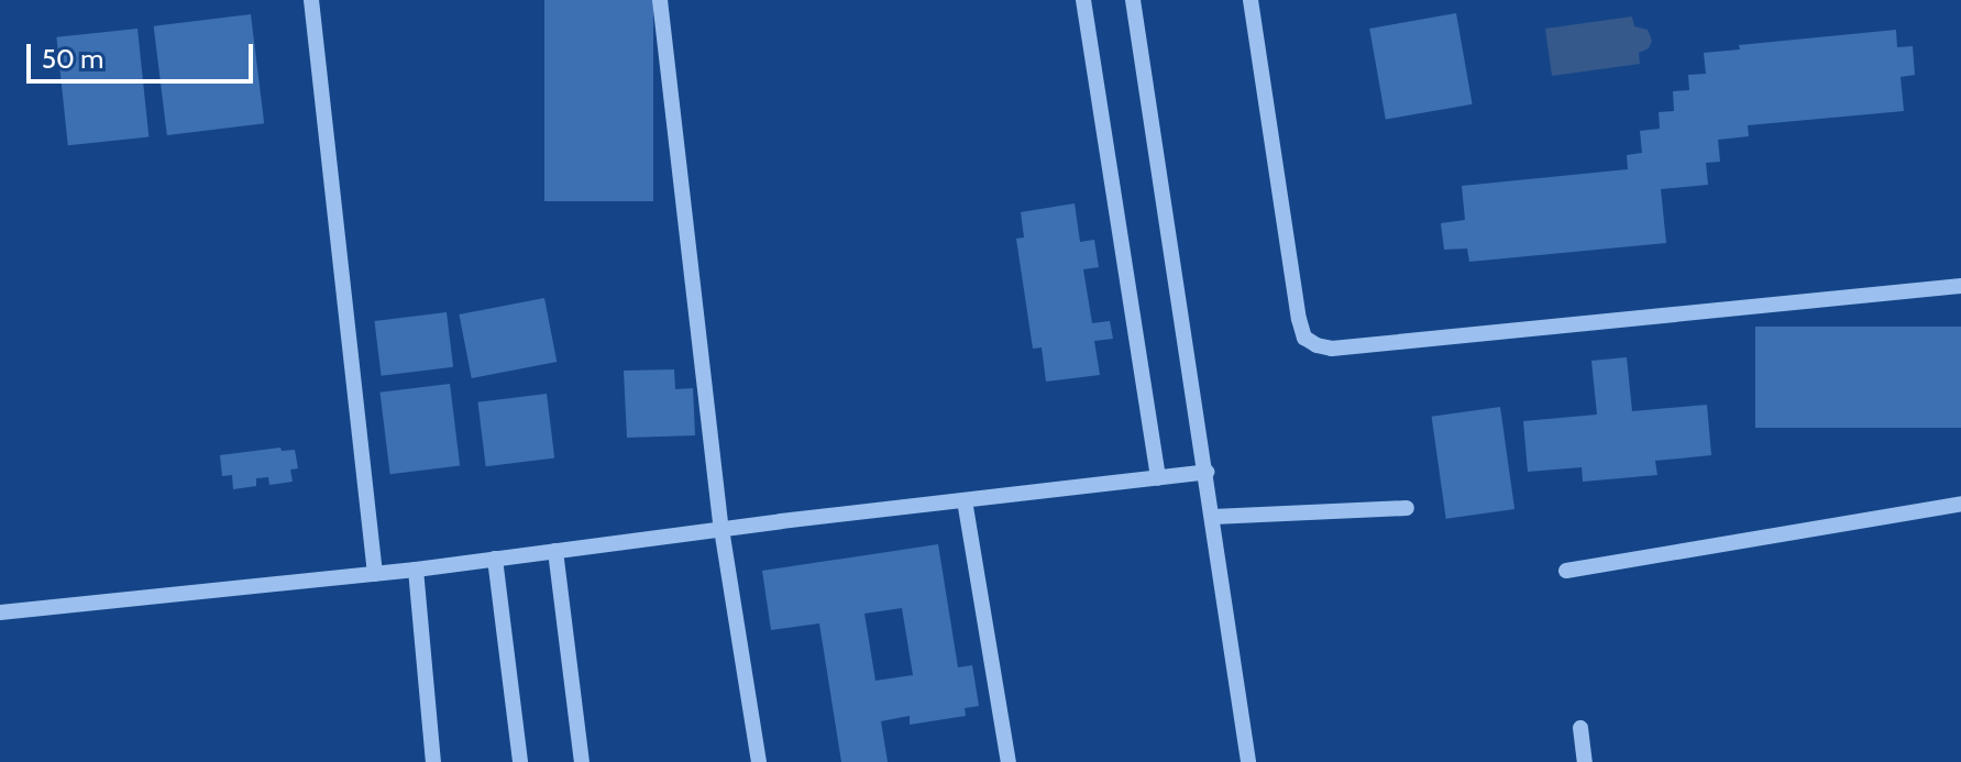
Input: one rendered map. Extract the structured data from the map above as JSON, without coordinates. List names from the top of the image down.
{
  "scale_bar": "50 m"
}
